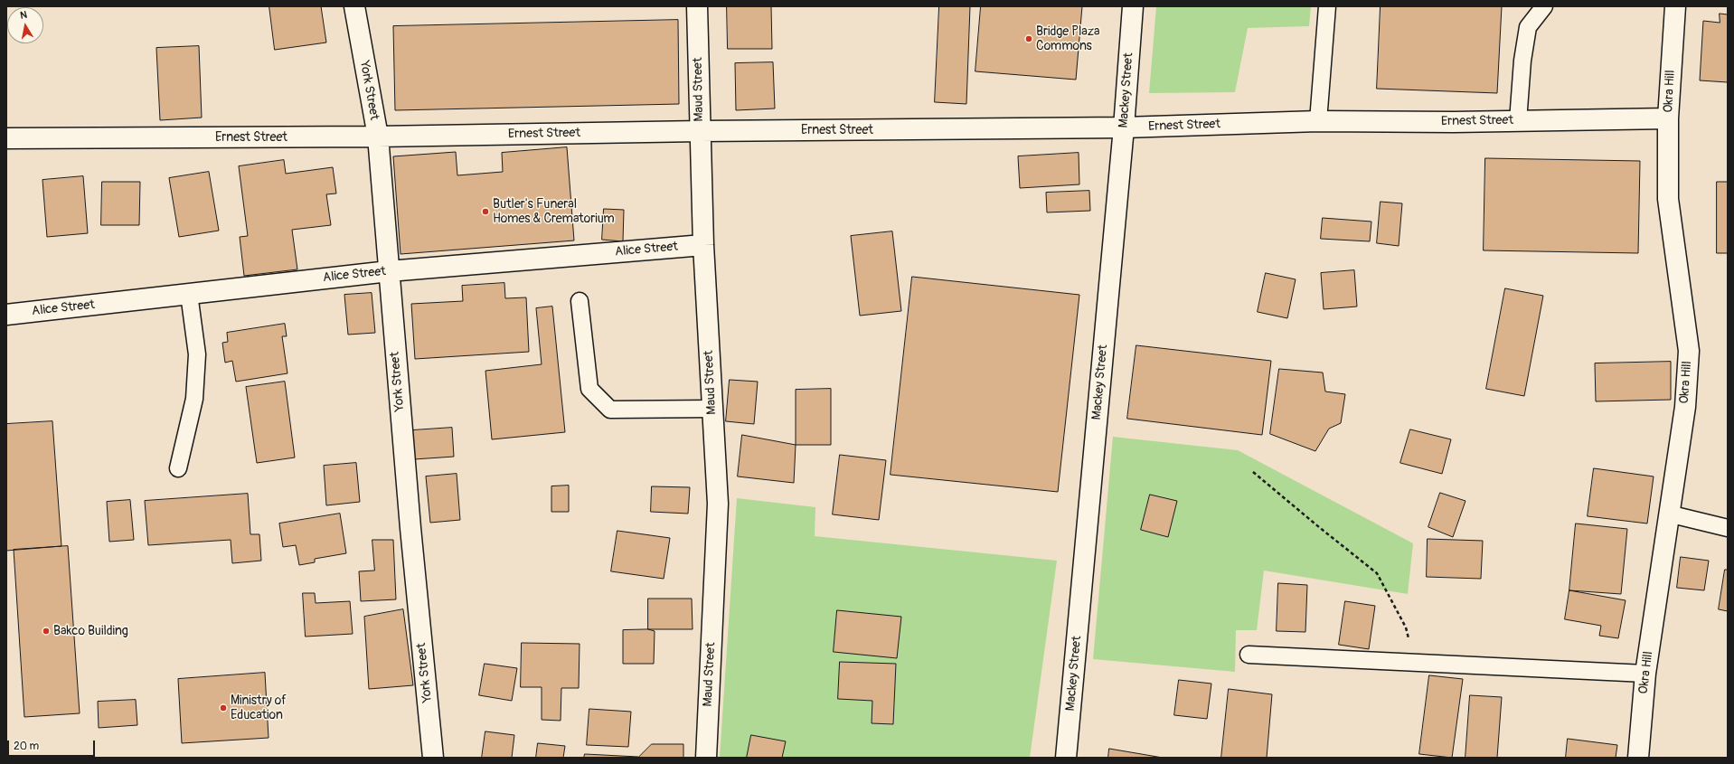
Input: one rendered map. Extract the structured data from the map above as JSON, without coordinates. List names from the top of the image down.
{
  "streets": {
    "street": [
      "Maud Street",
      "York Street",
      "Mackey Street",
      "Okra Hill",
      "Ernest Street",
      "Alice Street"
    ]
  },
  "crossings": [
    ["Maud Street", "Ernest Street"],
    ["Maud Street", "Alice Street"],
    ["York Street", "Ernest Street"],
    ["York Street", "Alice Street"],
    ["Mackey Street", "Ernest Street"],
    ["Okra Hill", "Ernest Street"]
  ],
  "places": [
    "Bridge Plaza Commons",
    "Butler's Funeral Homes & Crematorium",
    "Bakco Building",
    "Ministry of Education"
  ],
  "scale_bar": "20 m",
  "north": "top"
}
